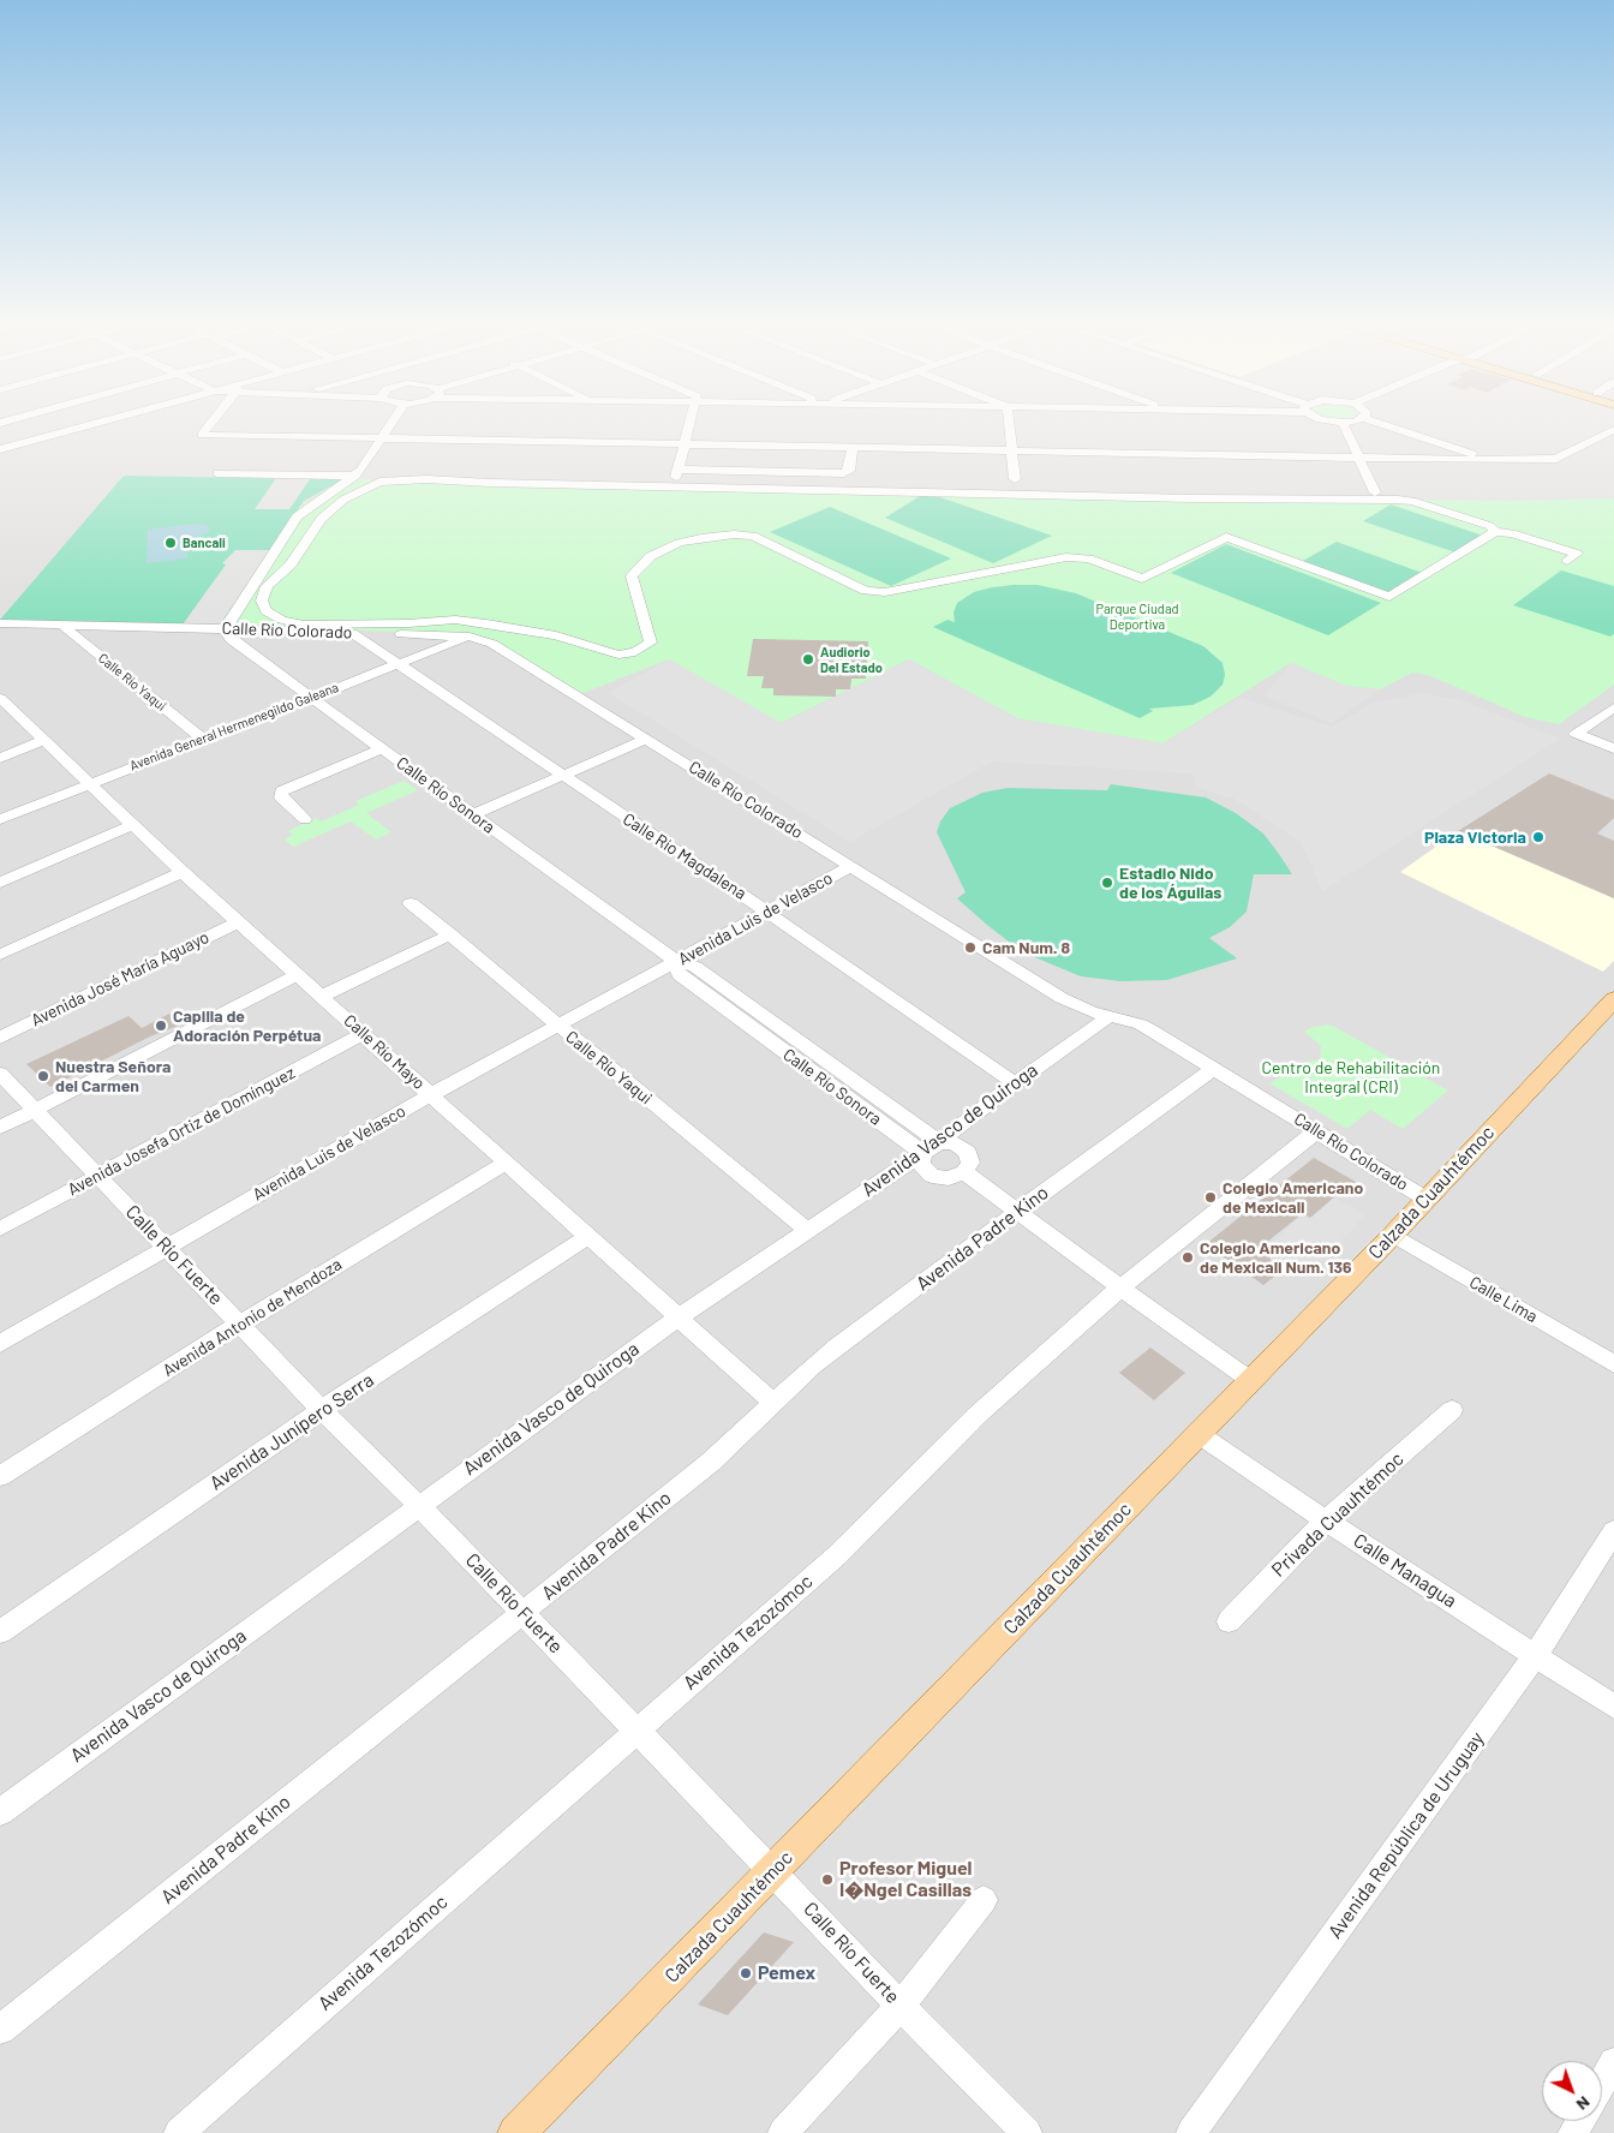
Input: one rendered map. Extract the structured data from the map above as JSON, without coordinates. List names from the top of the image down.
{
  "streets": {
    "main road": ["Calzada Cuauhtémoc"],
    "street": [
      "Calle Río Colorado",
      "Calle Río Yaqui",
      "Avenida General Hermenegildo Galeana",
      "Calle Río Sonora",
      "Calle Río Magdalena",
      "Avenida Luis de Velasco",
      "Avenida José María Aguayo",
      "Calle Río Mayo",
      "Avenida Vasco de Quiroga",
      "Avenida Josefa Ortiz de Domínguez",
      "Avenida Padre Kino",
      "Calle Río Fuerte",
      "Calle Lima",
      "Avenida Antonio de Mendoza",
      "Avenida Junípero Serra",
      "Privada Cuauhtémoc",
      "Calle Managua",
      "Avenida Tezozómoc",
      "Avenida República de Uruguay"
    ]
  },
  "crossings": [
    ["Calle Río Colorado", "Calle Río Yaqui"],
    ["Calle Río Colorado", "Avenida General Hermenegildo Galeana"],
    ["Calle Río Colorado", "Calle Río Sonora"],
    ["Calle Río Colorado", "Calle Río Magdalena"],
    ["Calle Río Colorado", "Avenida Luis de Velasco"],
    ["Calle Río Colorado", "Avenida Vasco de Quiroga"],
    ["Calle Río Colorado", "Calzada Cuauhtémoc"],
    ["Calle Río Colorado", "Avenida Padre Kino"],
    ["Calle Río Colorado", "Avenida Tezozómoc"],
    ["Calle Río Yaqui", "Avenida General Hermenegildo Galeana"],
    ["Calle Río Yaqui", "Avenida Luis de Velasco"],
    ["Calle Río Yaqui", "Avenida Vasco de Quiroga"],
    ["Avenida General Hermenegildo Galeana", "Calle Río Sonora"],
    ["Avenida General Hermenegildo Galeana", "Calle Río Magdalena"],
    ["Avenida General Hermenegildo Galeana", "Calle Río Mayo"],
    ["Calle Río Sonora", "Avenida Luis de Velasco"],
    ["Calle Río Sonora", "Avenida Vasco de Quiroga"],
    ["Calle Río Magdalena", "Avenida Luis de Velasco"],
    ["Calle Río Magdalena", "Avenida Vasco de Quiroga"],
    ["Avenida Luis de Velasco", "Calle Río Mayo"],
    ["Avenida Luis de Velasco", "Calle Río Fuerte"],
    ["Avenida José María Aguayo", "Calle Río Mayo"],
    ["Calle Río Mayo", "Avenida Vasco de Quiroga"],
    ["Calle Río Mayo", "Avenida Josefa Ortiz de Domínguez"],
    ["Calle Río Mayo", "Avenida Padre Kino"],
    ["Calle Río Mayo", "Avenida Antonio de Mendoza"],
    ["Calle Río Mayo", "Avenida Junípero Serra"],
    ["Avenida Vasco de Quiroga", "Calle Río Fuerte"],
    ["Avenida Josefa Ortiz de Domínguez", "Calle Río Fuerte"],
    ["Calzada Cuauhtémoc", "Calle Río Fuerte"],
    ["Calzada Cuauhtémoc", "Calle Lima"],
    ["Calzada Cuauhtémoc", "Calle Managua"],
    ["Avenida Padre Kino", "Calle Río Fuerte"],
    ["Calle Río Fuerte", "Avenida Antonio de Mendoza"],
    ["Calle Río Fuerte", "Avenida Junípero Serra"],
    ["Calle Río Fuerte", "Avenida Tezozómoc"],
    ["Privada Cuauhtémoc", "Calle Managua"],
    ["Calle Managua", "Avenida República de Uruguay"]
  ],
  "parks": ["Parque Ciudad Deportiva", "Centro de Rehabilitación Integral (CRI)"],
  "places": [
    "Bancali",
    "Audiorio Del Estado",
    "Plaza Victoria",
    "Estadio Nido de los Águilas",
    "Cam Num. 8",
    "Capilla de Adoración Perpétua",
    "Nuestra Señora del Carmen",
    "Colegio Americano de Mexicali",
    "Colegio Americano de Mexicali Num. 136",
    "Profesor Miguel I�Ngel Casillas",
    "Pemex"
  ],
  "north": "bottom right"
}
